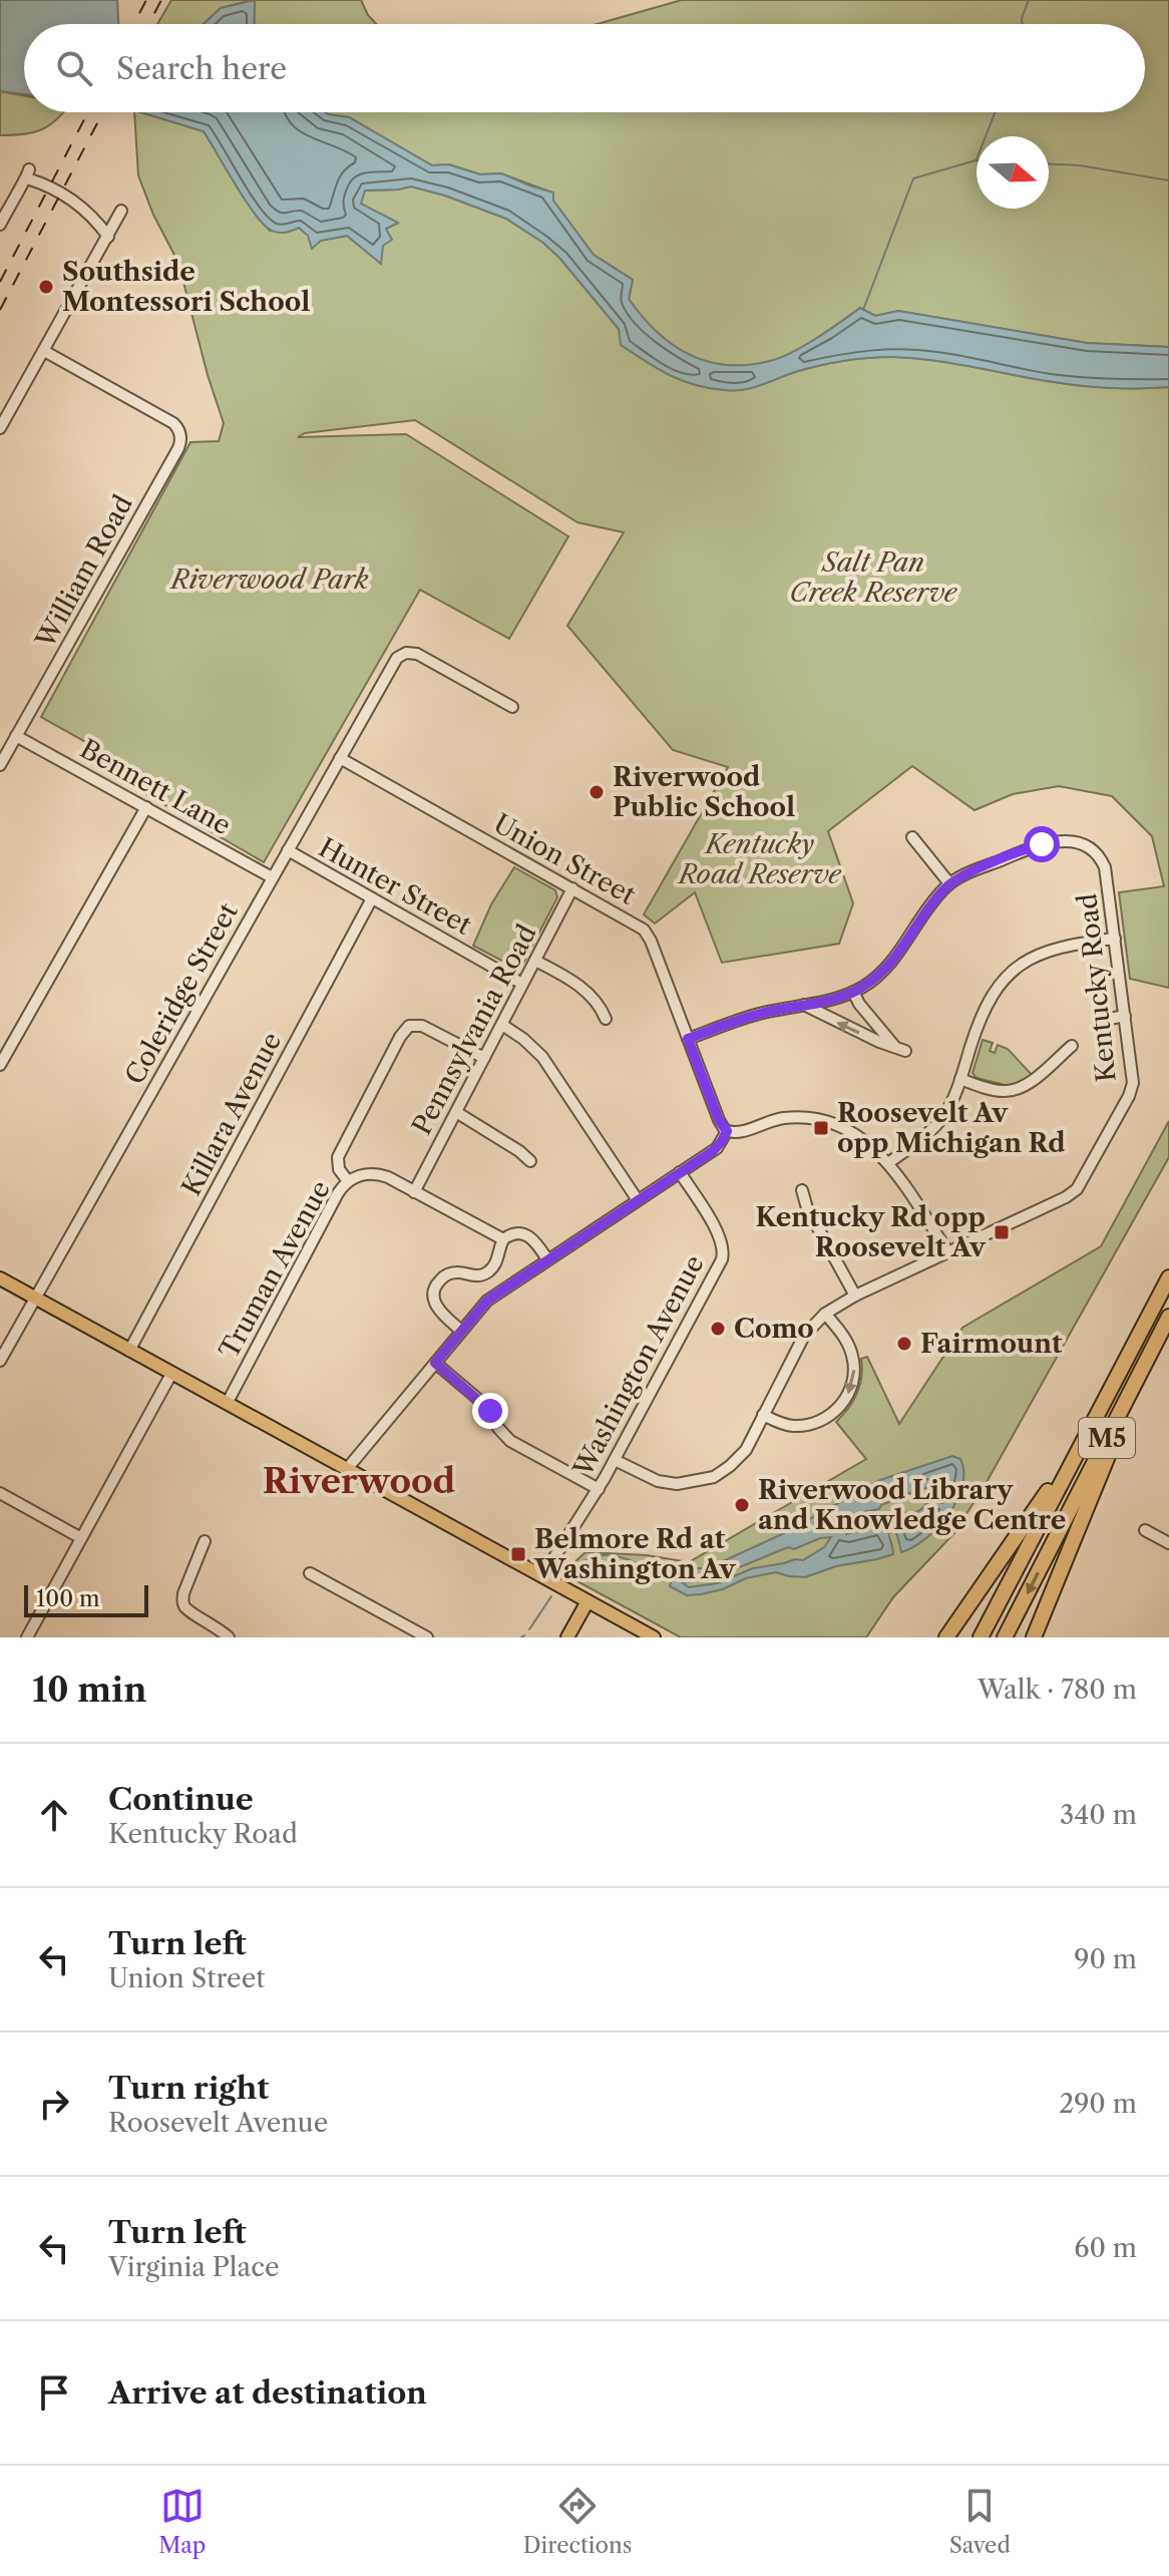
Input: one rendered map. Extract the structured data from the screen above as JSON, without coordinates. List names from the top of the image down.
{
  "streets": {
    "highway": ["M5"],
    "street": [
      "William Road",
      "Bennett Lane",
      "Union Street",
      "Hunter Street",
      "Kentucky Road",
      "Coleridge Street",
      "Pennsylvania Road",
      "Killara Avenue",
      "Truman Avenue",
      "Washington Avenue"
    ]
  },
  "crossings": [
    ["William Road", "Bennett Lane"],
    ["Bennett Lane", "Coleridge Street"],
    ["Union Street", "Kentucky Road"],
    ["Union Street", "Coleridge Street"],
    ["Union Street", "Pennsylvania Road"],
    ["Hunter Street", "Coleridge Street"],
    ["Hunter Street", "Pennsylvania Road"],
    ["Hunter Street", "Killara Avenue"],
    ["Kentucky Road", "Washington Avenue"],
    ["Pennsylvania Road", "Truman Avenue"]
  ],
  "districts": ["Riverwood"],
  "parks": ["Salt Pan Creek Reserve", "Riverwood Park", "Kentucky Road Reserve"],
  "places": {
    "other": [
      "Southside Montessori School",
      "Riverwood Public School",
      "Como",
      "Fairmount",
      "Riverwood Library and Knowledge Centre"
    ],
    "transit": ["Roosevelt Av opp Michigan Rd", "Kentucky Rd opp Roosevelt Av", "Belmore Rd at Washington Av"]
  },
  "scale_bar": "100 m",
  "north": "right",
  "page": {
    "search": "Search here",
    "scale": "100 m",
    "heading": ["10 min", "Walk · 780 m"],
    "list": [
      ["Continue", "Kentucky Road", "340 m"],
      ["Turn left", "Union Street", "90 m"],
      ["Turn right", "Roosevelt Avenue", "290 m"],
      ["Turn left", "Virginia Place", "60 m"],
      "Arrive at destination"
    ],
    "nav": ["Map", "Directions", "Saved"]
  }
}
